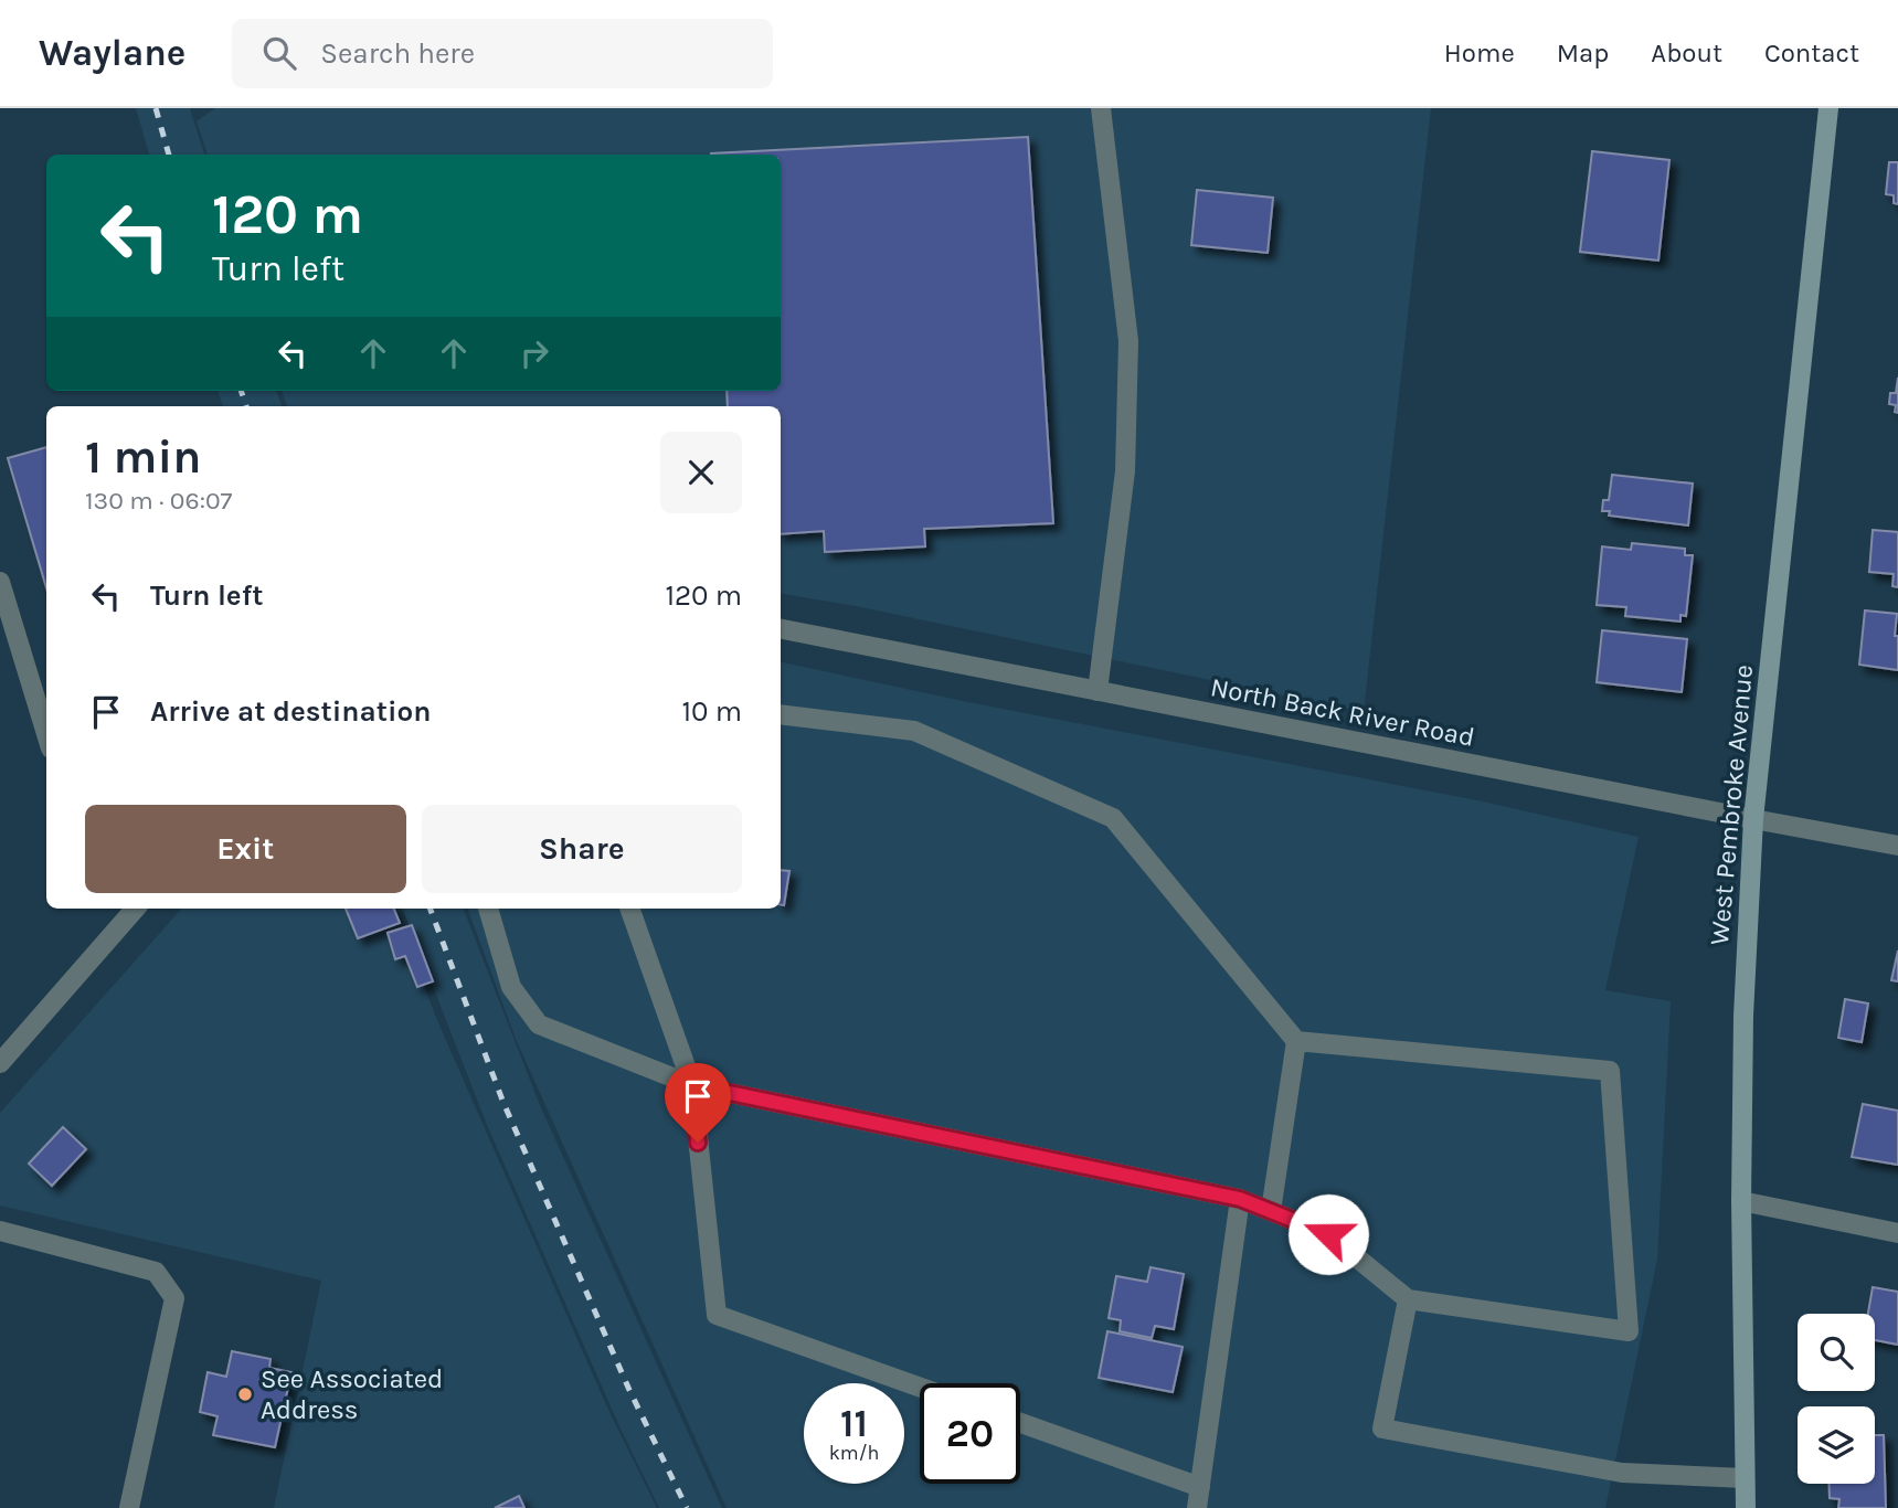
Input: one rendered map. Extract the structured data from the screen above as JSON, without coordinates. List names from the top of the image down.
{
  "streets": {
    "main road": ["West Pembroke Avenue"],
    "street": ["North Back River Road"]
  },
  "crossings": [
    ["North Back River Road", "West Pembroke Avenue"]
  ],
  "places": ["See Associated Address"],
  "page": {
    "header": "Waylane",
    "search": "Search here",
    "nav": [
      "Home",
      "Map",
      "About",
      "Contact"
    ],
    "turn": ["120 m", "Turn left"],
    "heading": ["1 min", "130 m · 06:07"],
    "list": [
      {
        "name": "Turn left",
        "value": "120 m"
      },
      {
        "name": "Arrive at destination",
        "value": "10 m"
      }
    ],
    "buttons": ["Exit", "Share"],
    "speed": "11 km/h",
    "limit": "20"
  }
}
